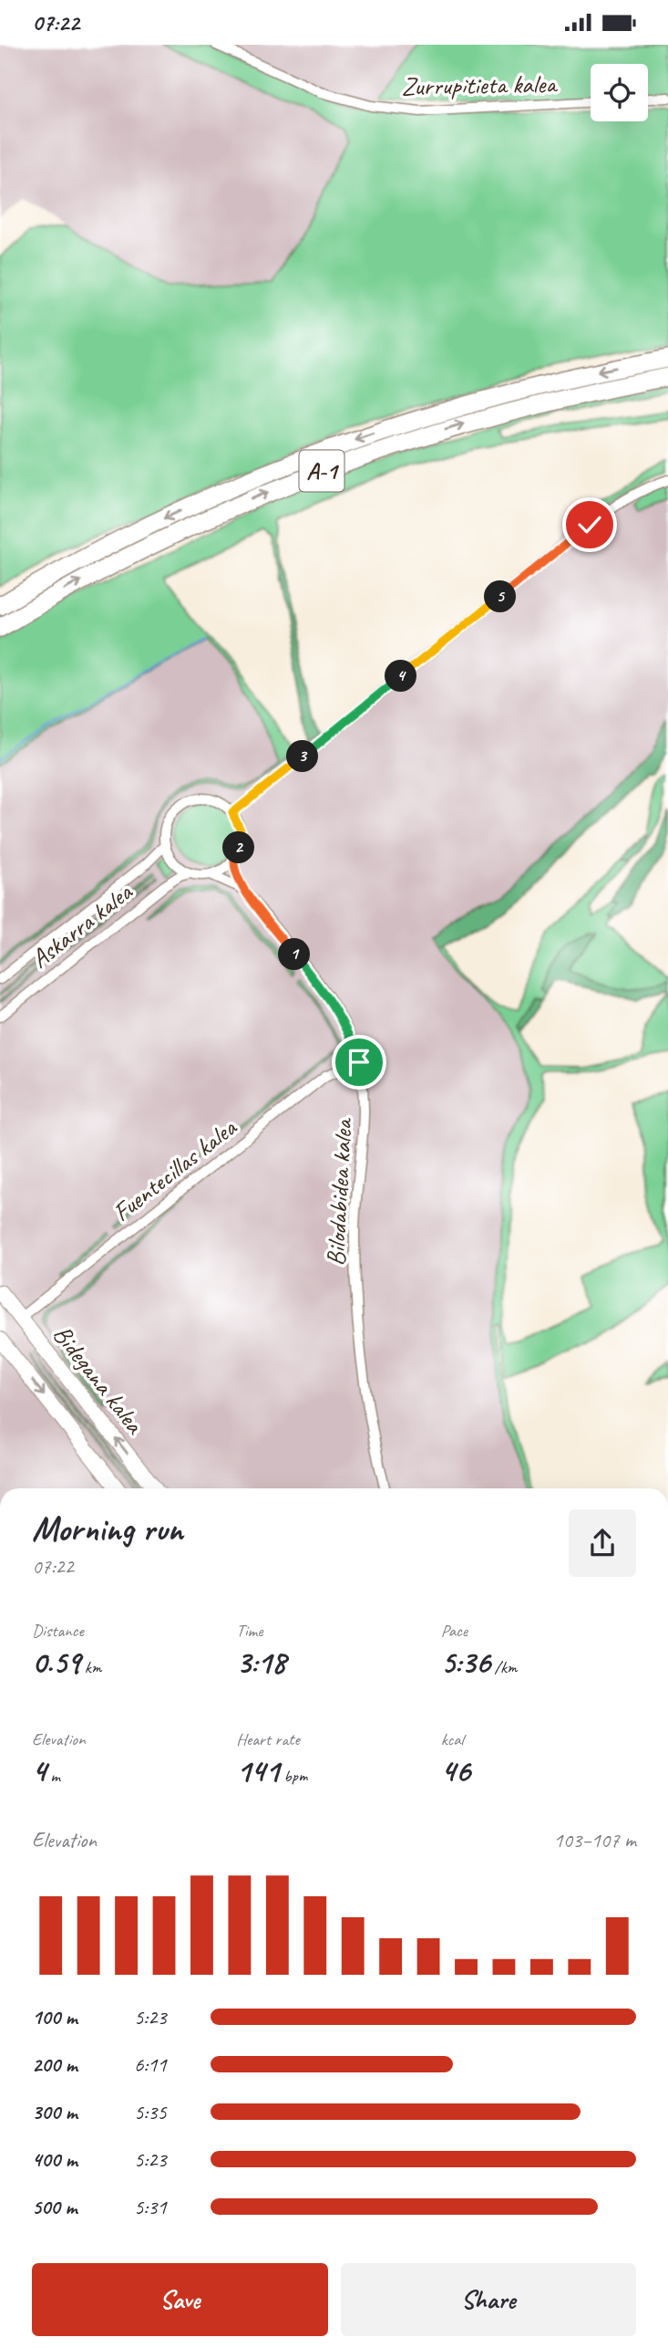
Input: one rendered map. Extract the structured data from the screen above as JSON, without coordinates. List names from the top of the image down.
{
  "streets": {
    "highway": ["A-1"],
    "street": [
      "Zurrupitieta kalea",
      "Askarra kalea",
      "Fuentecillas kalea",
      "Bilodabidea kalea",
      "Bidegana kalea"
    ]
  },
  "crossings": [
    ["Askarra kalea", "Bilodabidea kalea"],
    ["Fuentecillas kalea", "Bilodabidea kalea"],
    ["Fuentecillas kalea", "Bidegana kalea"]
  ],
  "page": {
    "status": "07:22",
    "pins": [
      "5",
      "4",
      "3",
      "2",
      "1"
    ],
    "heading": ["Morning run", "07:22"],
    "stats": [
      ["Distance", "0.59 km"],
      ["Time", "3:18"],
      ["Pace", "5:36 /km"],
      ["Elevation", "4 m"],
      ["Heart rate", "141 bpm"],
      ["kcal", "46"]
    ],
    "chart": ["Elevation", "103–107 m"],
    "list": [
      {
        "name": "100 m",
        "note": "5:23"
      },
      {
        "name": "200 m",
        "note": "6:11"
      },
      {
        "name": "300 m",
        "note": "5:35"
      },
      {
        "name": "400 m",
        "note": "5:23"
      },
      {
        "name": "500 m",
        "note": "5:31"
      }
    ],
    "buttons": ["Save", "Share"]
  }
}
